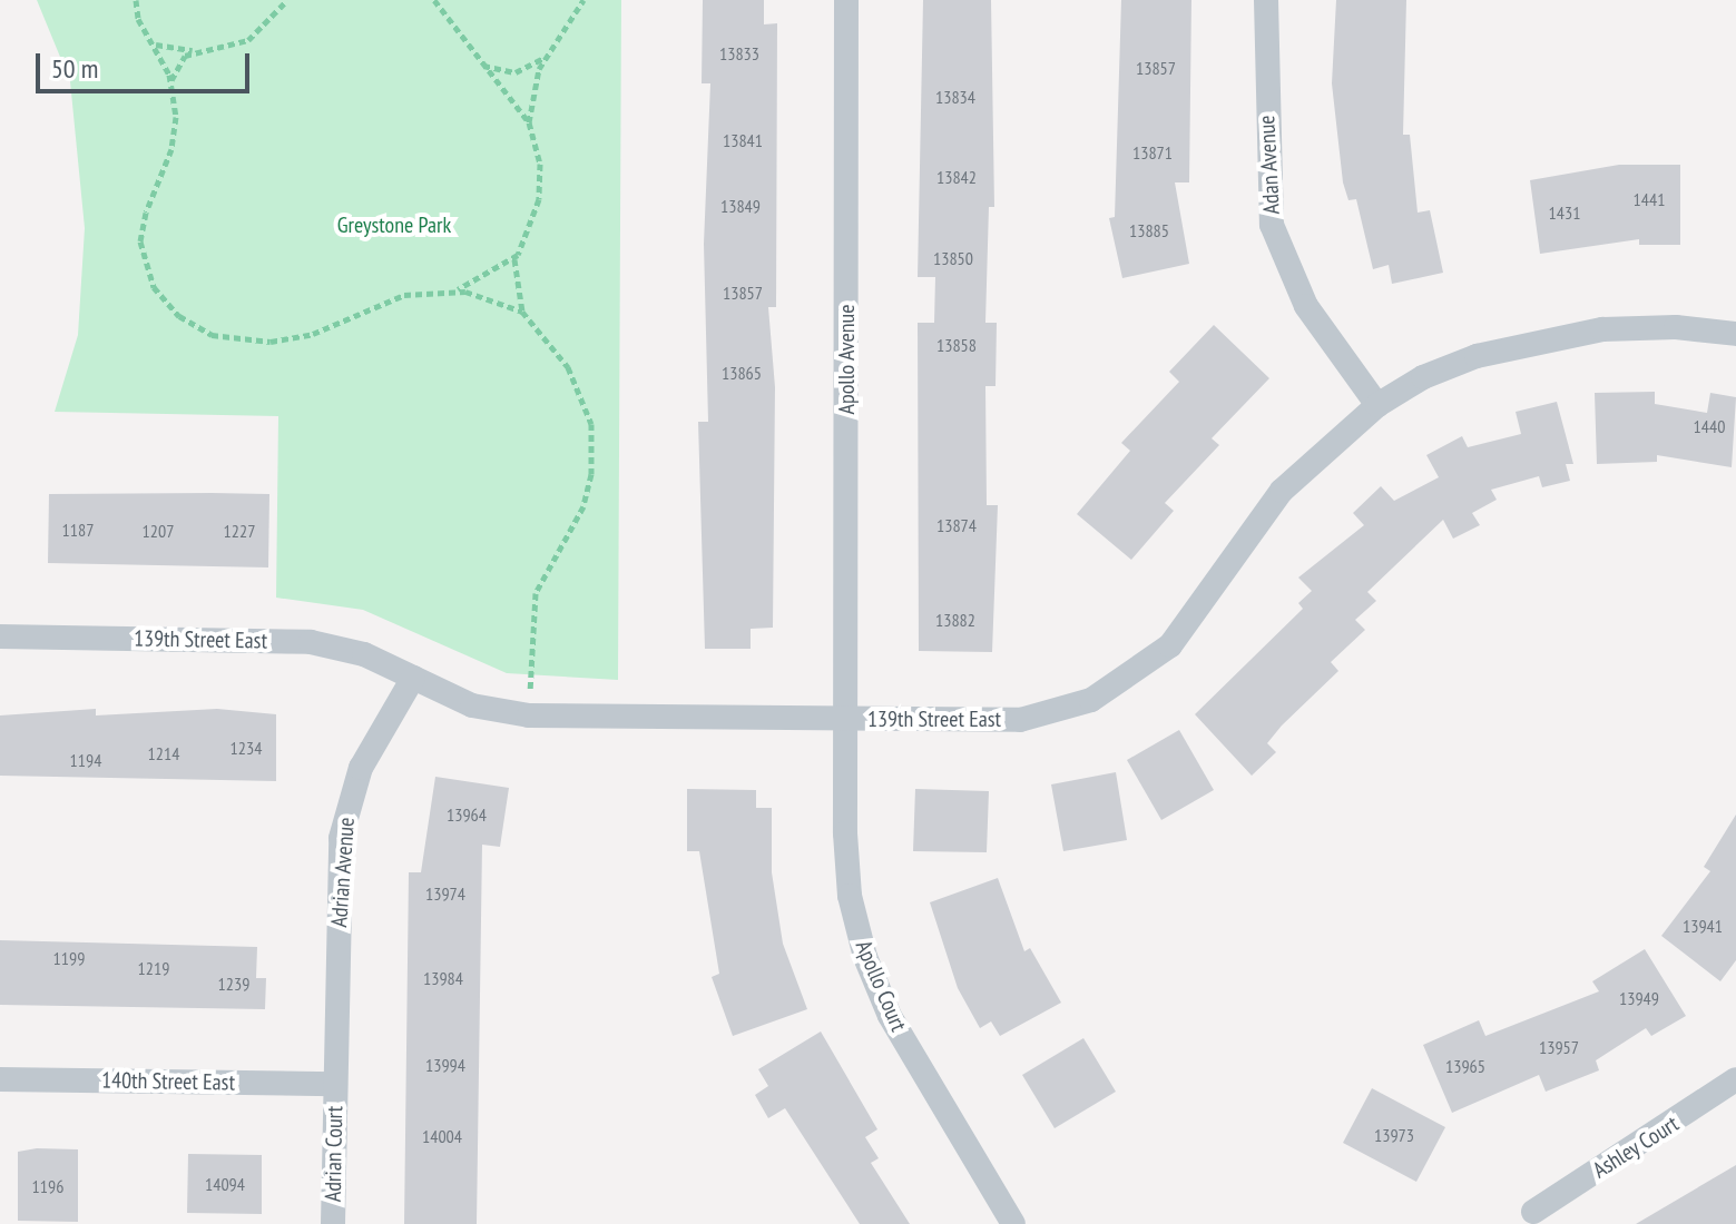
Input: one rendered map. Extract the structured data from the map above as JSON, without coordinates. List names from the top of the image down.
{
  "streets": {
    "street": [
      "Adan Avenue",
      "Apollo Avenue",
      "139th Street East",
      "Adrian Avenue",
      "Apollo Court",
      "140th Street East",
      "Ashley Court",
      "Adrian Court"
    ]
  },
  "crossings": [
    ["Adan Avenue", "139th Street East"],
    ["Apollo Avenue", "139th Street East"],
    ["Apollo Avenue", "Apollo Court"],
    ["139th Street East", "Adrian Avenue"],
    ["139th Street East", "Apollo Court"],
    ["Adrian Avenue", "140th Street East"],
    ["Adrian Avenue", "Adrian Court"],
    ["140th Street East", "Adrian Court"]
  ],
  "parks": ["Greystone Park"],
  "house_numbers": [
    "13833",
    "13857",
    "13834",
    "13841",
    "13871",
    "13842",
    "1441",
    "13849",
    "1431",
    "13885",
    "13850",
    "13857",
    "13858",
    "13865",
    "1440",
    "13874",
    "1187",
    "1207",
    "1227",
    "13882",
    "1234",
    "1214",
    "1194",
    "13964",
    "13974",
    "13941",
    "1199",
    "1219",
    "13984",
    "1239",
    "13949",
    "13957",
    "13994",
    "13965",
    "13973",
    "14004",
    "14094",
    "1196"
  ],
  "scale_bar": "50 m"
}
